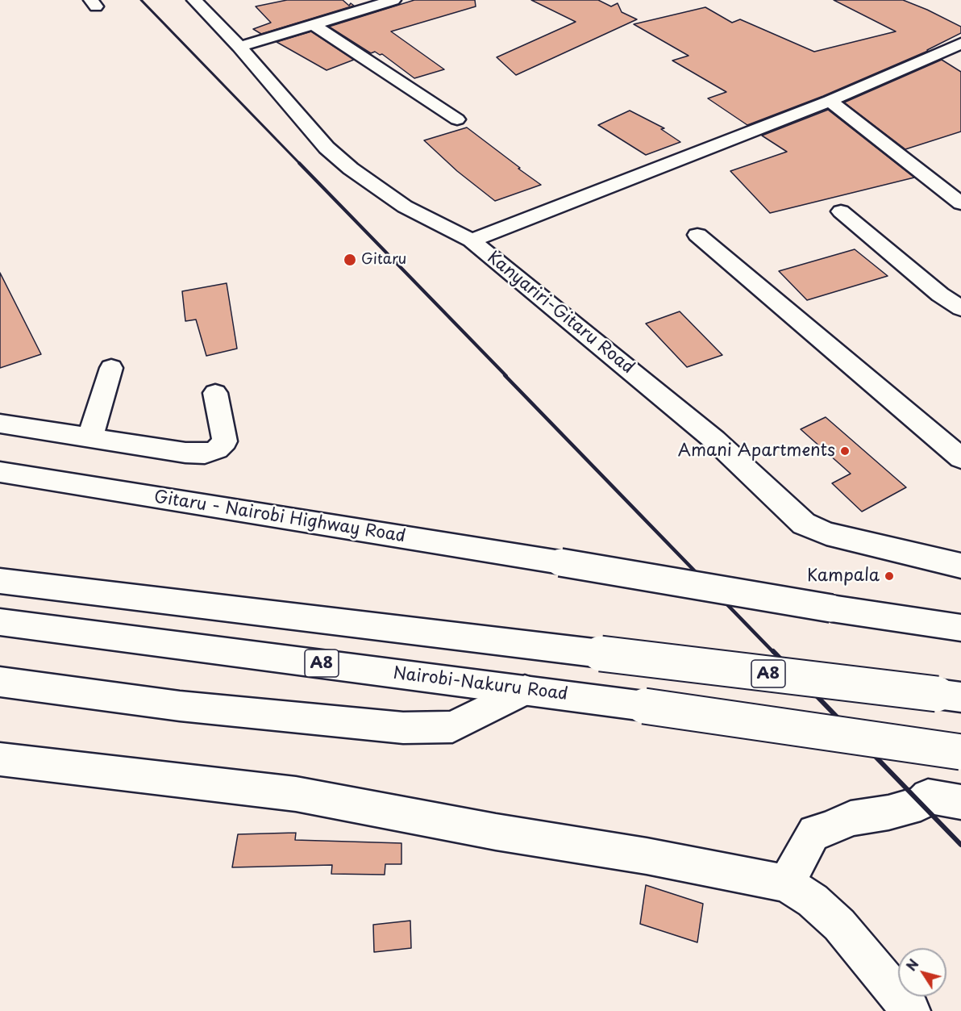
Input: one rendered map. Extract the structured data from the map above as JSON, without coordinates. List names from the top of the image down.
{
  "streets": {
    "main road": [
      "Kanyariri-Gitaru Road",
      "Gitaru - Nairobi Highway Road",
      "A8",
      "Nairobi-Nakuru Road"
    ]
  },
  "places": ["Gitaru", "Amani Apartments", "Kampala"],
  "north": "top left"
}
